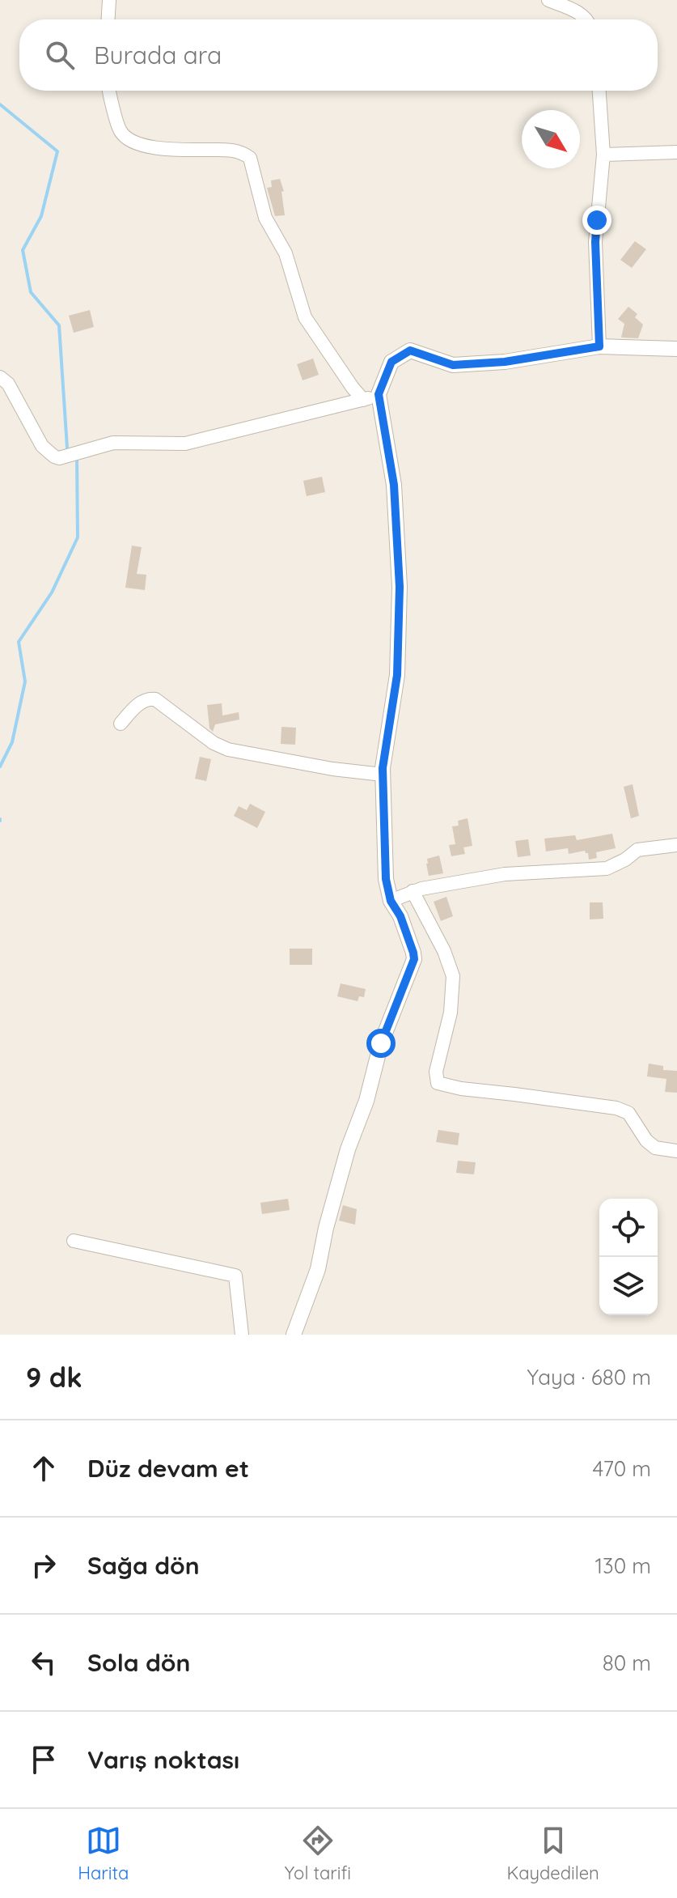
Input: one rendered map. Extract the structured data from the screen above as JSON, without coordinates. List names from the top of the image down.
{
  "north": "bottom right",
  "page": {
    "search": "Burada ara",
    "heading": ["9 dk", "Yaya · 680 m"],
    "list": [
      ["Düz devam et", "470 m"],
      ["Sağa dön", "130 m"],
      ["Sola dön", "80 m"],
      "Varış noktası"
    ],
    "nav": ["Harita", "Yol tarifi", "Kaydedilen"]
  }
}
